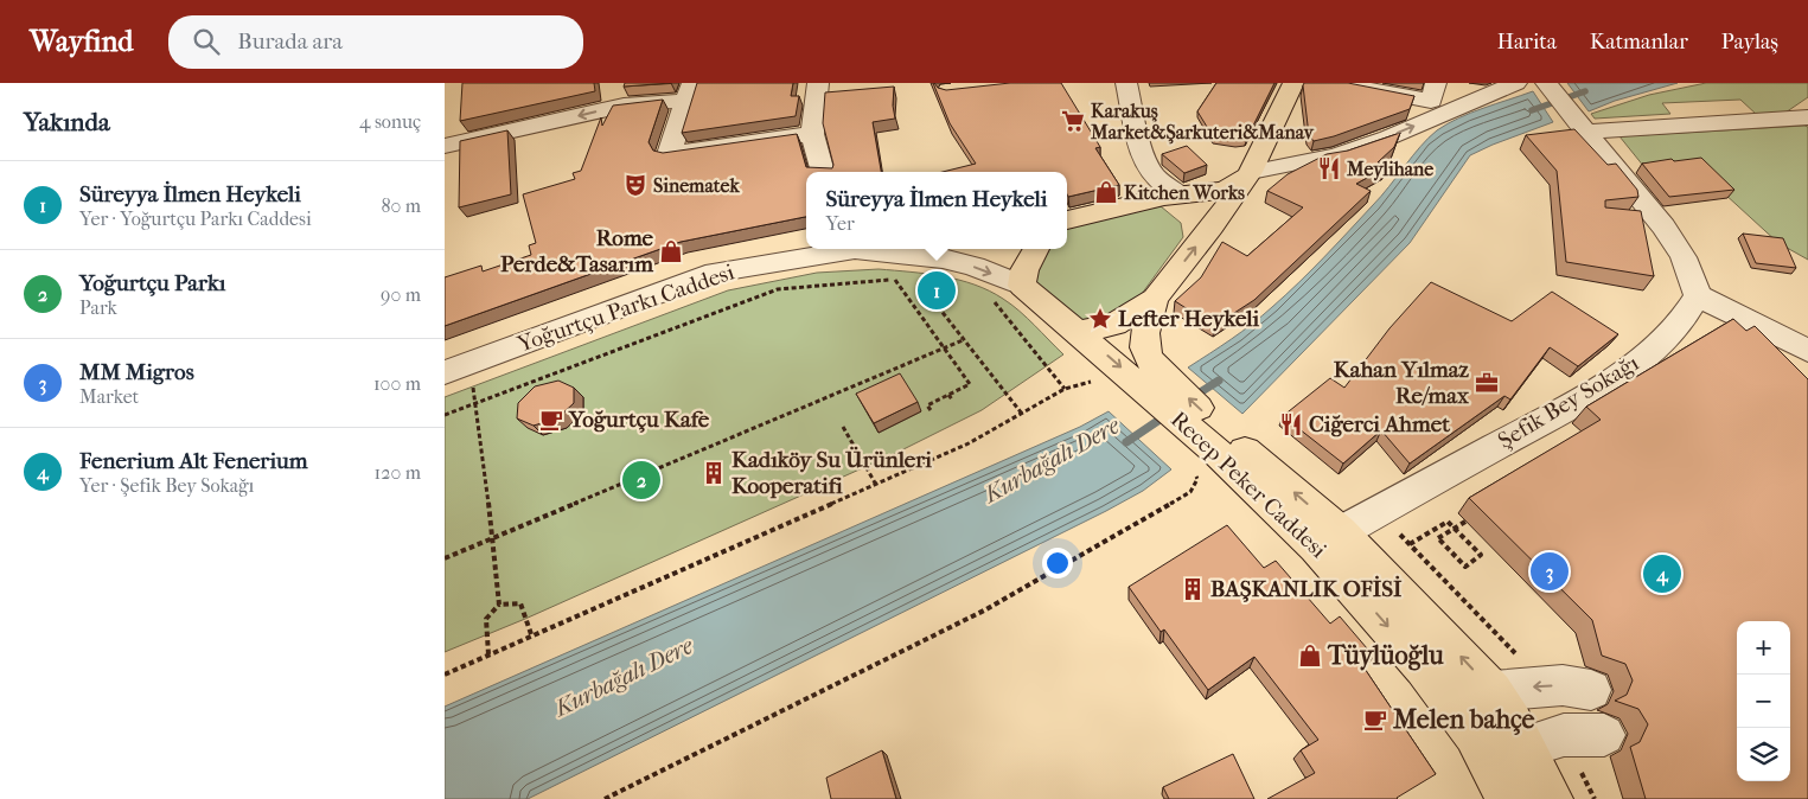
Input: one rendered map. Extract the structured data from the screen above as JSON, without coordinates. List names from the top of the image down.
{
  "streets": {
    "main road": ["Recep Peker Caddesi"],
    "street": ["Yoğurtçu Parkı Caddesi", "Şefik Bey Sokağı"]
  },
  "crossings": [
    ["Yoğurtçu Parkı Caddesi", "Recep Peker Caddesi"],
    ["Şefik Bey Sokağı", "Recep Peker Caddesi"]
  ],
  "water": ["Kurbağalı Dere"],
  "places": {
    "supermarket": ["Karakuş Market&Şarkuteri&Manav"],
    "restaurant": ["Meylihane", "Ciğerci Ahmet"],
    "theatre": ["Sinematek"],
    "shop": ["Kitchen Works", "Rome Perde&Tasarım", "Tüylüoğlu"],
    "place": ["Lefter Heykeli"],
    "office": ["Kahan Yılmaz Re/max"],
    "cafe": ["Yoğurtçu Kafe", "Melen bahçe"],
    "building": ["Kadıköy Su Ürünleri Kooperatifi", "BAŞKANLIK OFİSİ"]
  },
  "page": {
    "header": "Wayfind",
    "search": "Burada ara",
    "nav": ["Harita", "Katmanlar", "Paylaş"],
    "heading": ["Yakında", "4 sonuç"],
    "list": [
      {
        "mark": "1",
        "name": "Süreyya İlmen Heykeli",
        "note": "Yer · Yoğurtçu Parkı Caddesi",
        "value": "80 m"
      },
      {
        "mark": "2",
        "name": "Yoğurtçu Parkı",
        "note": "Park",
        "value": "90 m"
      },
      {
        "mark": "3",
        "name": "MM Migros",
        "note": "Market",
        "value": "100 m"
      },
      {
        "mark": "4",
        "name": "Fenerium Alt Fenerium",
        "note": "Yer · Şefik Bey Sokağı",
        "value": "120 m"
      }
    ],
    "popup": ["Süreyya İlmen Heykeli", "Yer"],
    "pins": [
      "1",
      "2",
      "3",
      "4"
    ],
    "map_buttons": ["+", "−"]
  }
}
